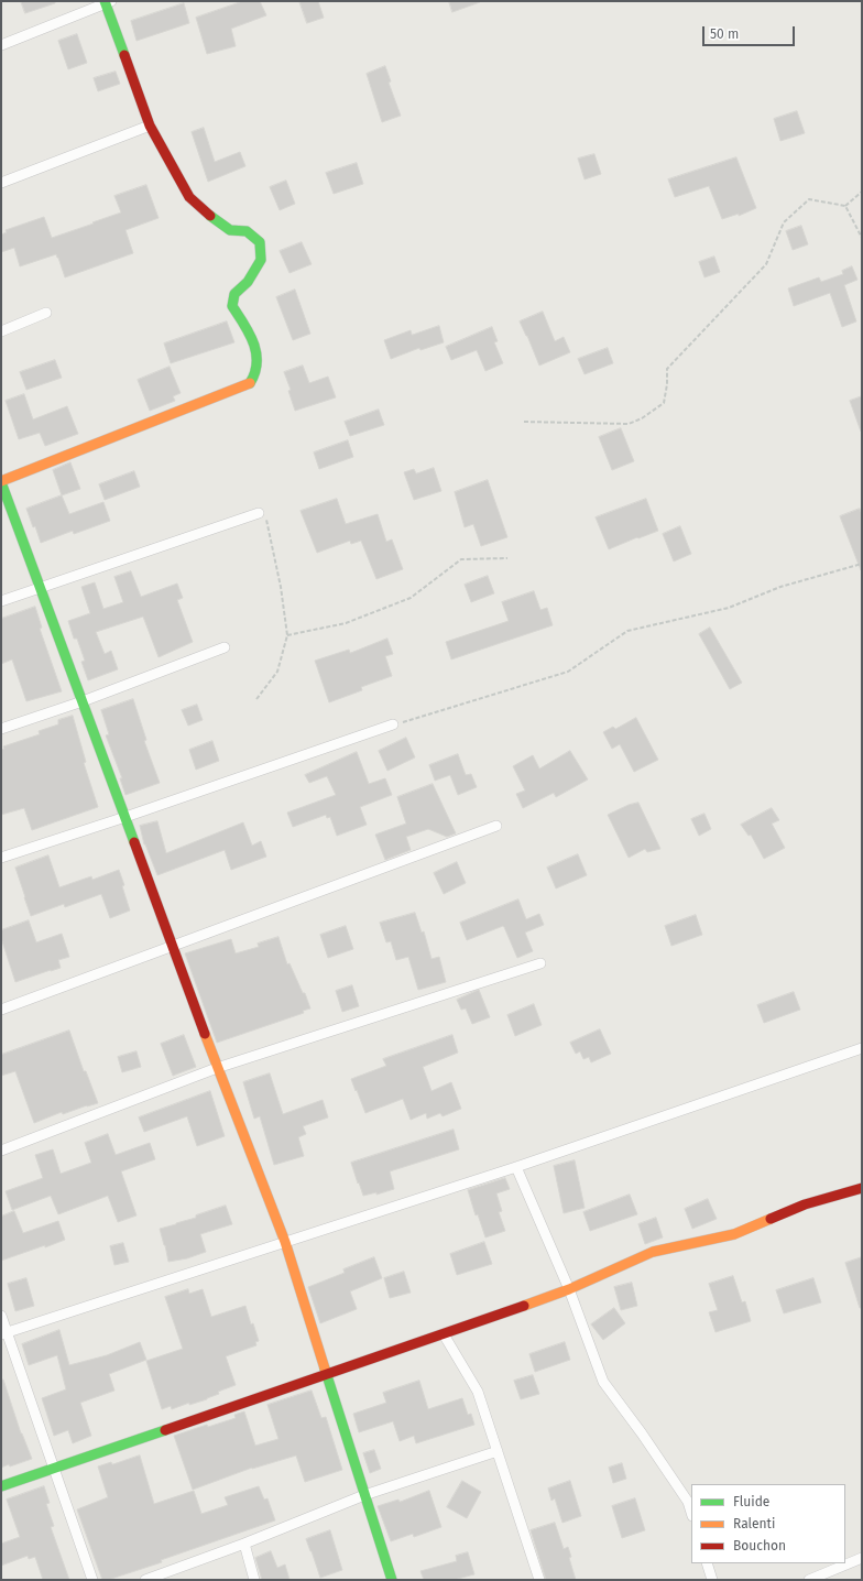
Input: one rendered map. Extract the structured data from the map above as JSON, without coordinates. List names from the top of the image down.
{
  "legend": ["Fluide", "Ralenti", "Bouchon"],
  "scale_bar": "50 m"
}
